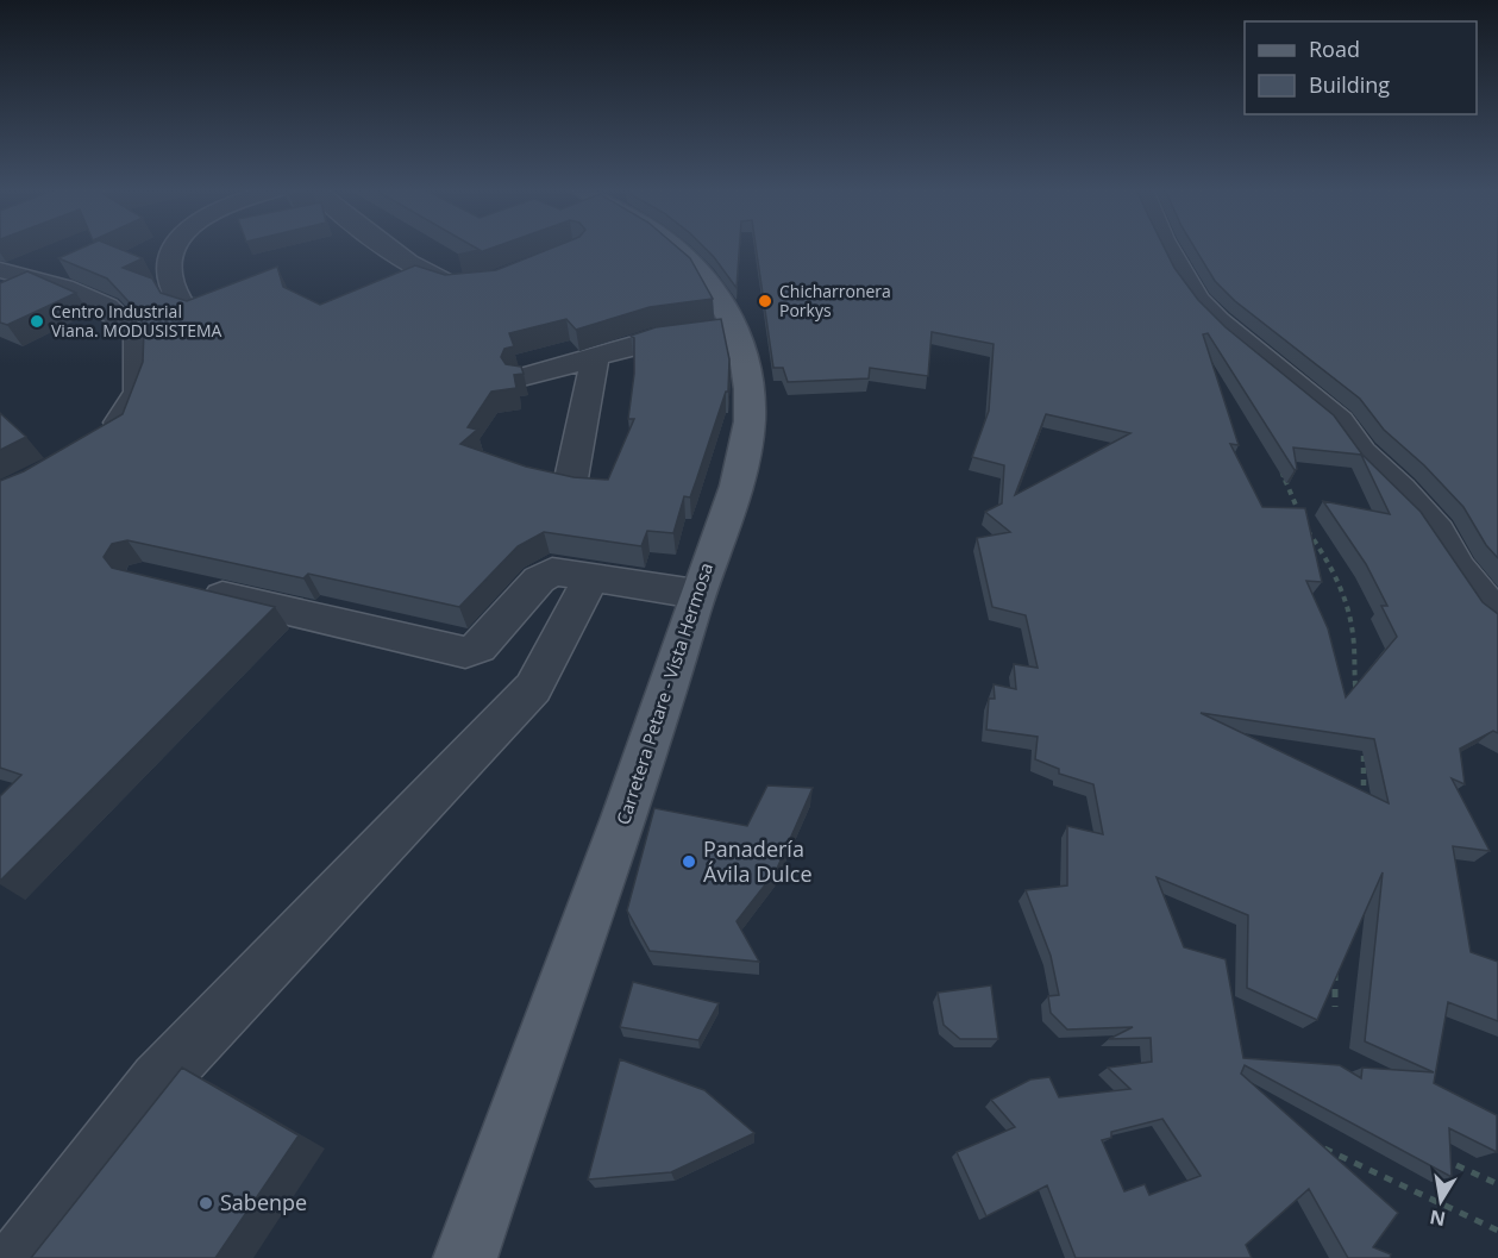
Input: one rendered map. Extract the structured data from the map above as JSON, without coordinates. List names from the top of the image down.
{
  "streets": {
    "main road": ["Carretera Petare - Vista Hermosa"]
  },
  "places": [
    "Chicharronera Porkys",
    "Centro Industrial Viana. MODUSISTEMA",
    "Panadería Ávila Dulce",
    "Sabenpe"
  ],
  "legend": ["Road", "Building"],
  "north": "bottom"
}
